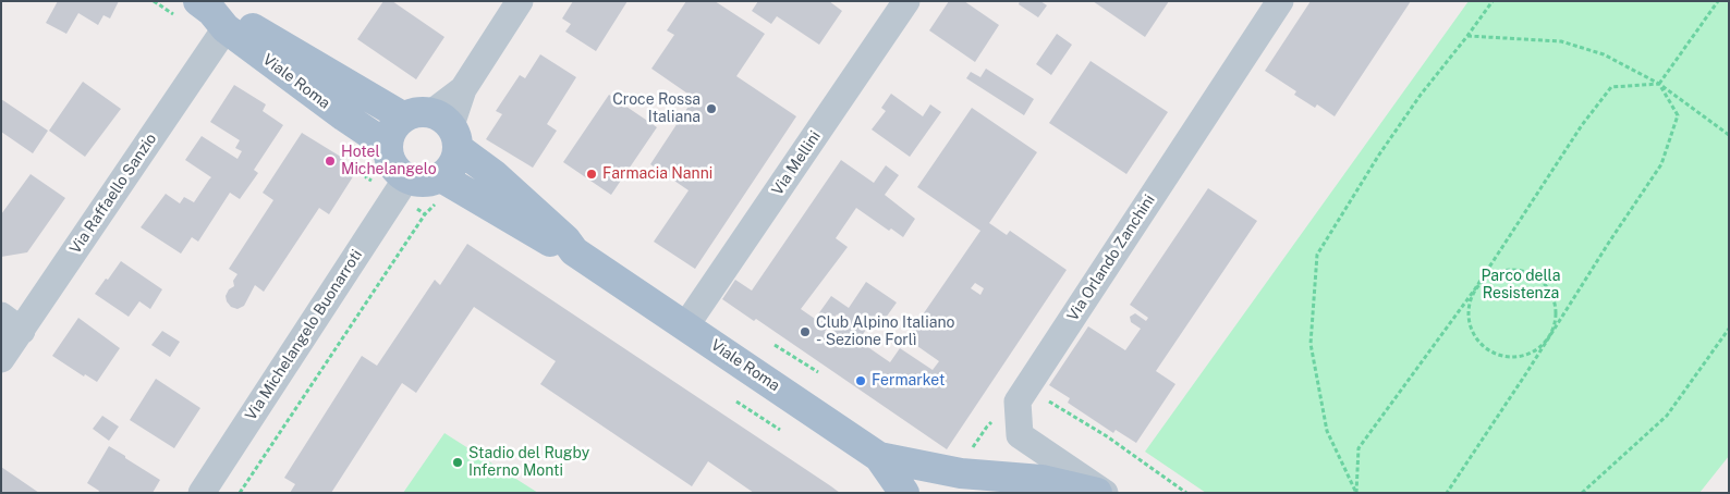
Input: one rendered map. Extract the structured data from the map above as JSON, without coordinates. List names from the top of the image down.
{
  "streets": {
    "main road": ["Viale Roma"],
    "street": [
      "Via Mellini",
      "Via Raffaello Sanzio",
      "Via Orlando Zanchini",
      "Via Michelangelo Buonarroti"
    ]
  },
  "crossings": [
    ["Viale Roma", "Via Mellini"],
    ["Viale Roma", "Via Raffaello Sanzio"],
    ["Viale Roma", "Via Michelangelo Buonarroti"]
  ],
  "parks": ["Parco della Resistenza"],
  "places": [
    "Croce Rossa Italiana",
    "Hotel Michelangelo",
    "Farmacia Nanni",
    "Club Alpino Italiano - Sezione Forlì",
    "Fermarket",
    "Stadio del Rugby Inferno Monti"
  ]
}
